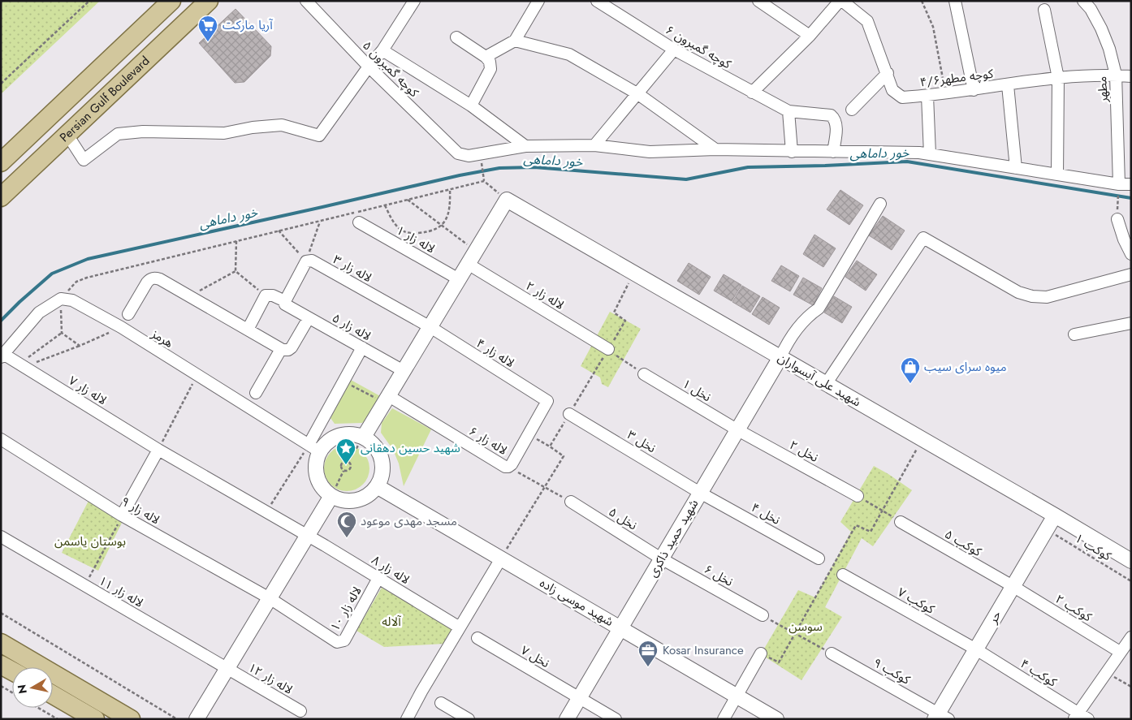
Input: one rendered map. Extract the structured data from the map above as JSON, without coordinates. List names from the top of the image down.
{
  "streets": {
    "main road": ["Persian Gulf Boulevard"],
    "street": [
      "کوچه گمبرون ۶",
      "کوچه گمبرون ۵",
      "کوچه مطهر۴/۶",
      "مطهر",
      "لاله زار ۱",
      "لاله زار ۳",
      "لاله زار ۲",
      "لاله زار ۵",
      "هرمز",
      "لاله زار ۴",
      "شهید علی آبسواران",
      "لاله زار ۷",
      "نخل ۱",
      "لاله زار ۶",
      "نخل ۳",
      "نخل ۲",
      "لاله زار ۹",
      "نخل ۴",
      "نخل ۵",
      "شهید حمید ذاکری",
      "کوکب ۵",
      "لاله زار ۸",
      "نخل ۶",
      "لاله زار ۱۱",
      "کوکب ۷",
      "شهید موسی زاده",
      "کوکب ۲",
      "لاله زار ۱۰",
      "حر",
      "نخل ۷",
      "کوکب ۹",
      "کوکب ۴",
      "لاله زار ۱۲"
    ],
    "path": ["کوکب ۱"]
  },
  "crossings": [
    ["کوچه مطهر۴/۶", "مطهر"],
    ["لاله زار ۳", "لاله زار ۴"],
    ["لاله زار ۴", "لاله زار ۶"],
    ["شهید علی آبسواران", "شهید حمید ذاکری"],
    ["شهید علی آبسواران", "حر"],
    ["لاله زار ۷", "لاله زار ۸"],
    ["نخل ۱", "نخل ۲"],
    ["نخل ۱", "شهید حمید ذاکری"],
    ["نخل ۳", "نخل ۴"],
    ["نخل ۳", "شهید حمید ذاکری"],
    ["نخل ۲", "شهید حمید ذاکری"],
    ["لاله زار ۹", "لاله زار ۱۰"],
    ["نخل ۴", "شهید حمید ذاکری"],
    ["نخل ۵", "شهید حمید ذاکری"],
    ["نخل ۵", "نخل ۶"],
    ["شهید حمید ذاکری", "نخل ۶"],
    ["شهید حمید ذاکری", "شهید موسی زاده"],
    ["شهید حمید ذاکری", "نخل ۷"],
    ["کوکب ۵", "کوکب ۲"],
    ["کوکب ۵", "حر"],
    ["کوکب ۱", "حر"],
    ["لاله زار ۸", "لاله زار ۱۰"],
    ["لاله زار ۱۱", "لاله زار ۱۲"],
    ["کوکب ۷", "حر"],
    ["کوکب ۷", "کوکب ۴"],
    ["کوکب ۲", "حر"],
    ["حر", "کوکب ۹"],
    ["حر", "کوکب ۴"]
  ],
  "water": ["خور داماهی"],
  "parks": ["بوستان یاسمن", "آلاله", "سوسن"],
  "places": {
    "supermarket": ["آریا مارکت"],
    "shop": ["میوه سرای سیب"],
    "place": ["شهید حسین دهقانی"],
    "mosque": ["مسجد مهدی موعود"],
    "office": ["Kosar Insurance"]
  },
  "north": "left"
}
